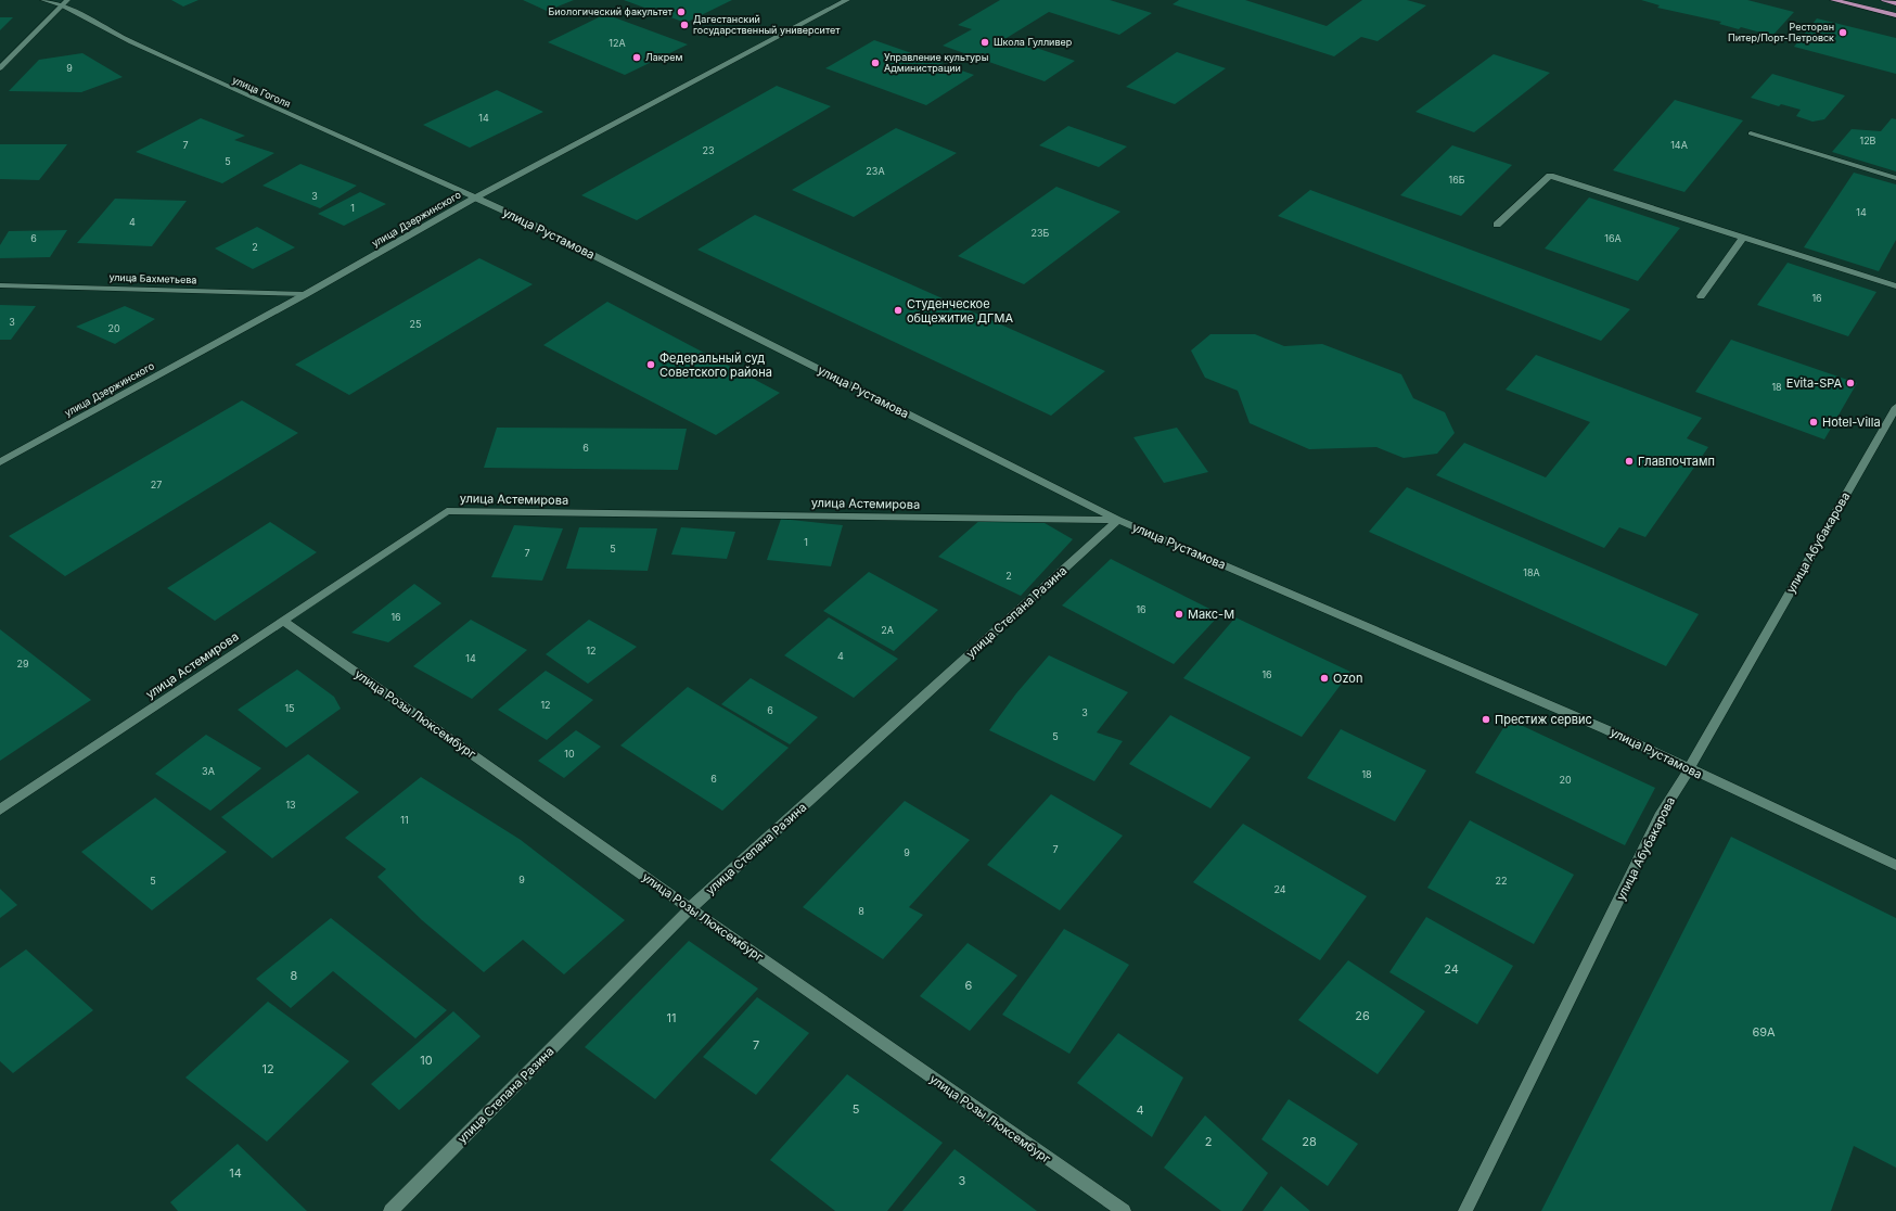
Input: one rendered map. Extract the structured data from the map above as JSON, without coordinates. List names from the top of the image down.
{
  "streets": {
    "street": [
      "улица Гоголя",
      "улица Дзержинского",
      "улица Рустамова",
      "улица Бахметьева",
      "улица Астемирова",
      "улица Абубакарова",
      "улица Степана Разина",
      "улица Розы Люксембург"
    ]
  },
  "crossings": [
    ["улица Гоголя", "улица Дзержинского"],
    ["улица Гоголя", "улица Рустамова"],
    ["улица Дзержинского", "улица Рустамова"],
    ["улица Дзержинского", "улица Бахметьева"],
    ["улица Рустамова", "улица Астемирова"],
    ["улица Рустамова", "улица Абубакарова"],
    ["улица Рустамова", "улица Степана Разина"],
    ["улица Астемирова", "улица Степана Разина"],
    ["улица Астемирова", "улица Розы Люксембург"],
    ["улица Степана Разина", "улица Розы Люксембург"]
  ],
  "places": [
    "Биологический факультет",
    "Дагестанский государственный университет",
    "Ресторан Питер/Порт-Петровск",
    "Школа Гулливер",
    "Лакрем",
    "Управление культуры Администрации",
    "Студенческое общежитие ДГМА",
    "Федеральный суд Советского района",
    "Evita-SPA",
    "Hotel-Villa",
    "Главпочтамп",
    "Макс-М",
    "Ozon",
    "Престиж сервис"
  ],
  "house_numbers": [
    "12А",
    "9",
    "14",
    "12В",
    "7",
    "14А",
    "23",
    "5",
    "23А",
    "16Б",
    "3",
    "1",
    "14",
    "4",
    "23Б",
    "6",
    "16А",
    "2",
    "16",
    "3",
    "25",
    "20",
    "18",
    "6",
    "27",
    "1",
    "5",
    "7",
    "18А",
    "2",
    "16",
    "16",
    "2А",
    "12",
    "4",
    "14",
    "29",
    "16",
    "12",
    "15",
    "6",
    "3",
    "5",
    "10",
    "3А",
    "18",
    "6",
    "20",
    "13",
    "11",
    "7",
    "9",
    "9",
    "5",
    "22",
    "24",
    "8",
    "24",
    "8",
    "6",
    "26",
    "11",
    "69А",
    "7",
    "10",
    "12",
    "5",
    "4",
    "2",
    "28",
    "14",
    "3"
  ]
}
